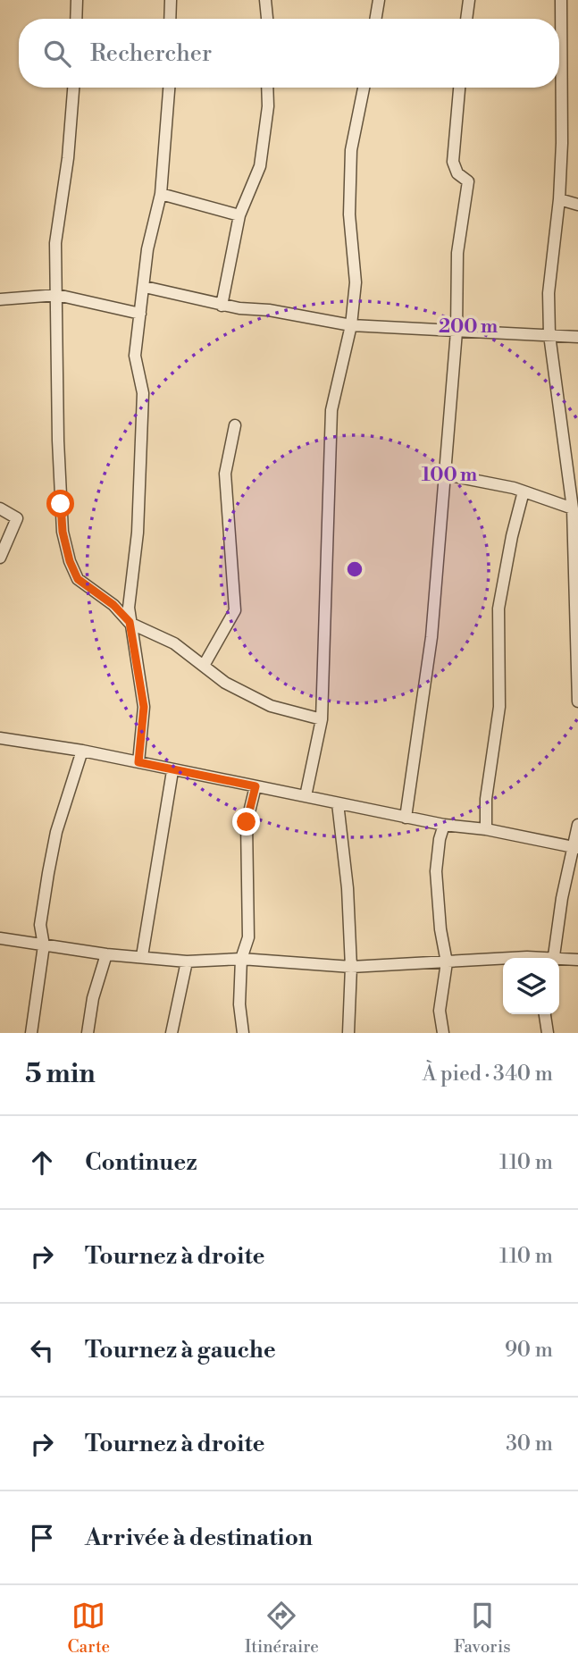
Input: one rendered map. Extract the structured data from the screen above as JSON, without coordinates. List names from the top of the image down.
{
  "page": {
    "search": "Rechercher",
    "heading": ["5 min", "À pied · 340 m"],
    "list": [
      ["Continuez", "110 m"],
      ["Tournez à droite", "110 m"],
      ["Tournez à gauche", "90 m"],
      ["Tournez à droite", "30 m"],
      "Arrivée à destination"
    ],
    "nav": ["Carte", "Itinéraire", "Favoris"]
  },
  "rings": ["200 m", "100 m"]
}
